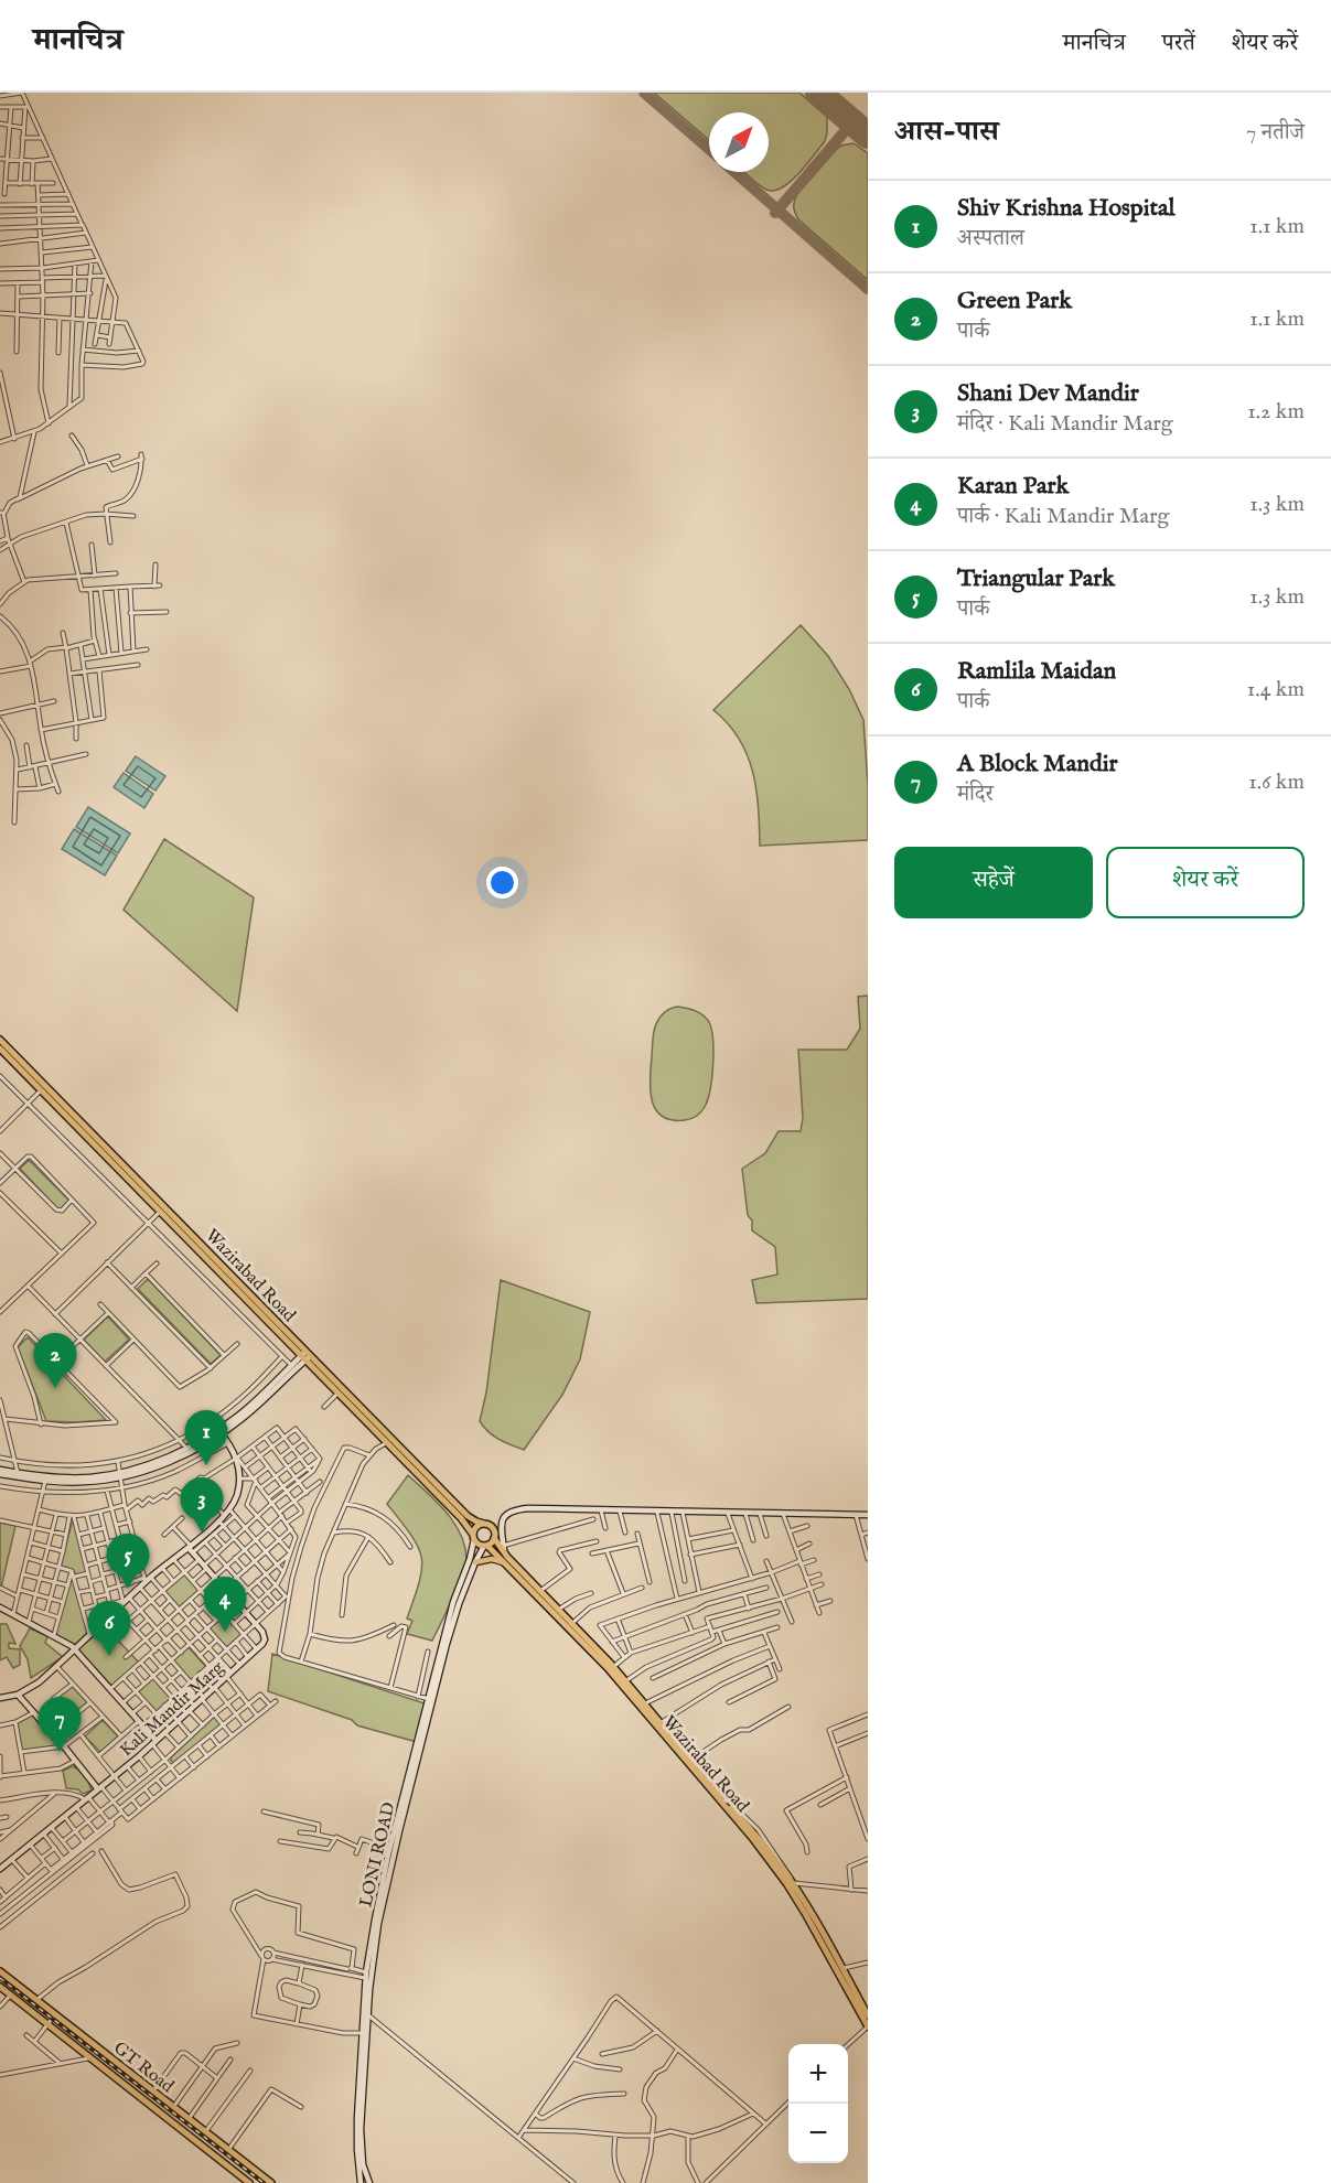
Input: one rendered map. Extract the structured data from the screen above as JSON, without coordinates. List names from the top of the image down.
{
  "streets": {
    "highway": ["Wazirabad Road", "GT Road"],
    "street": ["Kali Mandir Marg", "LONI ROAD"]
  },
  "north": "top right",
  "page": {
    "header": "मानचित्र",
    "nav": ["मानचित्र", "परतें", "शेयर करें"],
    "heading": ["आस-पास", "7 नतीजे"],
    "list": [
      {
        "mark": "1",
        "name": "Shiv Krishna Hospital",
        "note": "अस्पताल",
        "value": "1.1 km"
      },
      {
        "mark": "2",
        "name": "Green Park",
        "note": "पार्क",
        "value": "1.1 km"
      },
      {
        "mark": "3",
        "name": "Shani Dev Mandir",
        "note": "मंदिर · Kali Mandir Marg",
        "value": "1.2 km"
      },
      {
        "mark": "4",
        "name": "Karan Park",
        "note": "पार्क · Kali Mandir Marg",
        "value": "1.3 km"
      },
      {
        "mark": "5",
        "name": "Triangular Park",
        "note": "पार्क",
        "value": "1.3 km"
      },
      {
        "mark": "6",
        "name": "Ramlila Maidan",
        "note": "पार्क",
        "value": "1.4 km"
      },
      {
        "mark": "7",
        "name": "A Block Mandir",
        "note": "मंदिर",
        "value": "1.6 km"
      }
    ],
    "buttons": ["सहेजें", "शेयर करें"],
    "pins": [
      "2",
      "1",
      "3",
      "5",
      "4",
      "6",
      "7"
    ],
    "map_buttons": ["+", "−"]
  }
}
